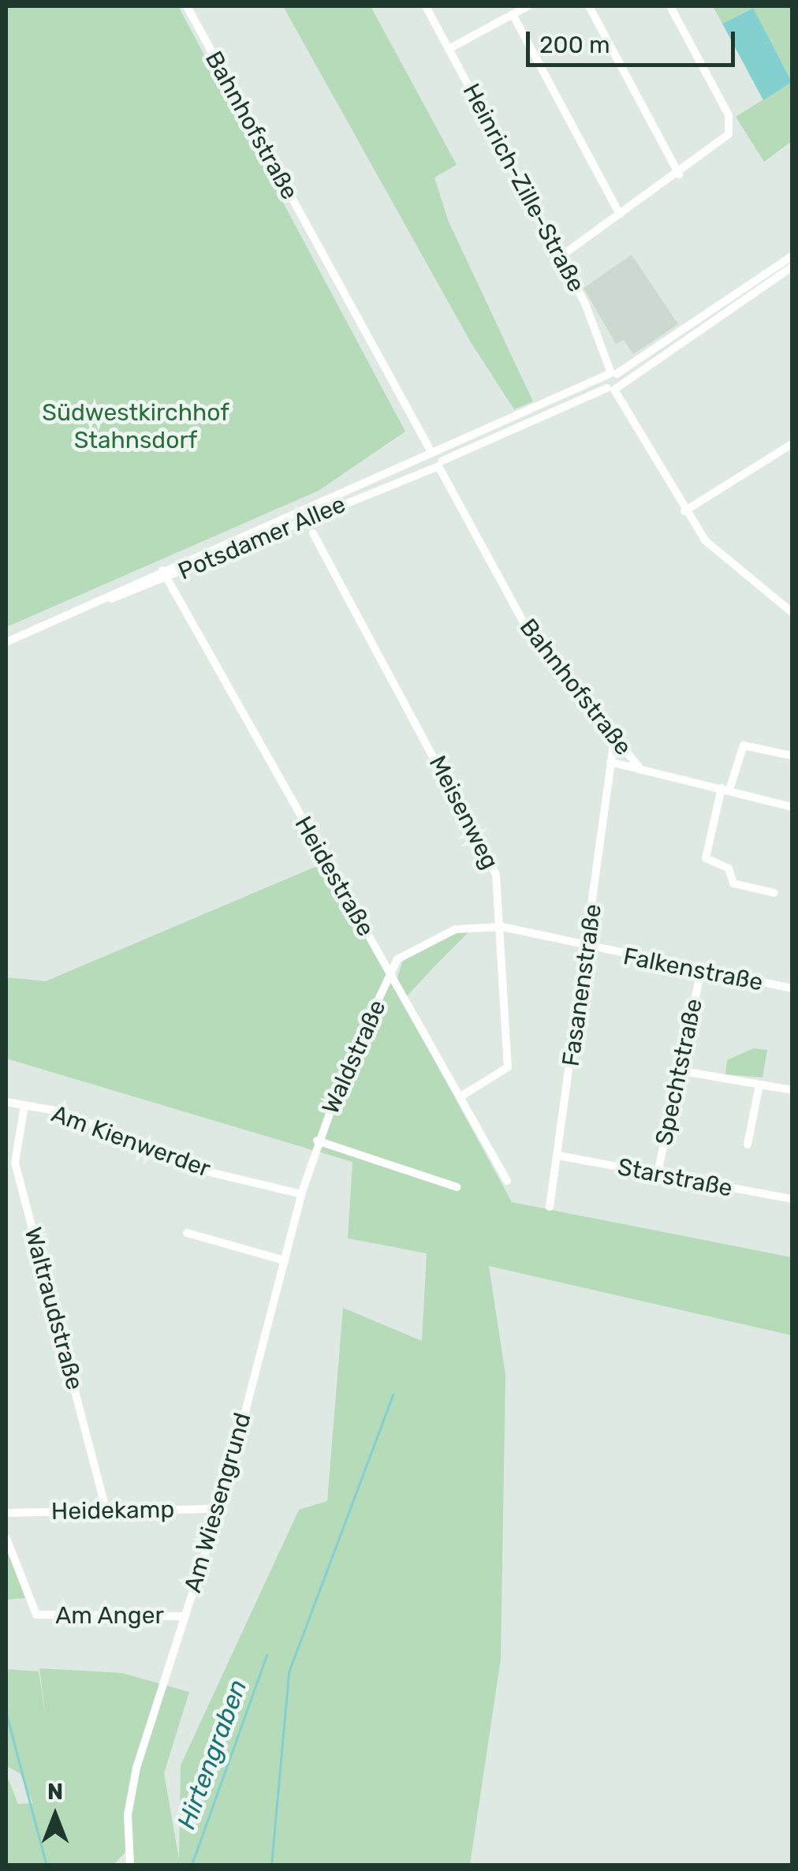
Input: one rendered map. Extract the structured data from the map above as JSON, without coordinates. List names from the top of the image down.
{
  "streets": {
    "street": [
      "Bahnhofstraße",
      "Heinrich-Zille-Straße",
      "Potsdamer Allee",
      "Meisenweg",
      "Heidestraße",
      "Falkenstraße",
      "Fasanenstraße",
      "Waldstraße",
      "Spechtstraße",
      "Am Kienwerder",
      "Starstraße",
      "Waltraudstraße",
      "Am Wiesengrund",
      "Heidekamp",
      "Am Anger"
    ]
  },
  "crossings": [
    ["Bahnhofstraße", "Potsdamer Allee"],
    ["Bahnhofstraße", "Fasanenstraße"],
    ["Heinrich-Zille-Straße", "Potsdamer Allee"],
    ["Potsdamer Allee", "Heidestraße"],
    ["Meisenweg", "Heidestraße"],
    ["Meisenweg", "Falkenstraße"],
    ["Heidestraße", "Waldstraße"],
    ["Falkenstraße", "Fasanenstraße"],
    ["Falkenstraße", "Spechtstraße"],
    ["Fasanenstraße", "Starstraße"],
    ["Waldstraße", "Am Wiesengrund"],
    ["Spechtstraße", "Starstraße"],
    ["Am Kienwerder", "Waltraudstraße"],
    ["Am Kienwerder", "Am Wiesengrund"],
    ["Waltraudstraße", "Heidekamp"],
    ["Am Wiesengrund", "Heidekamp"],
    ["Am Wiesengrund", "Am Anger"]
  ],
  "water": ["Hirtengraben"],
  "parks": ["Südwestkirchhof Stahnsdorf"],
  "scale_bar": "200 m",
  "north": "top"
}
